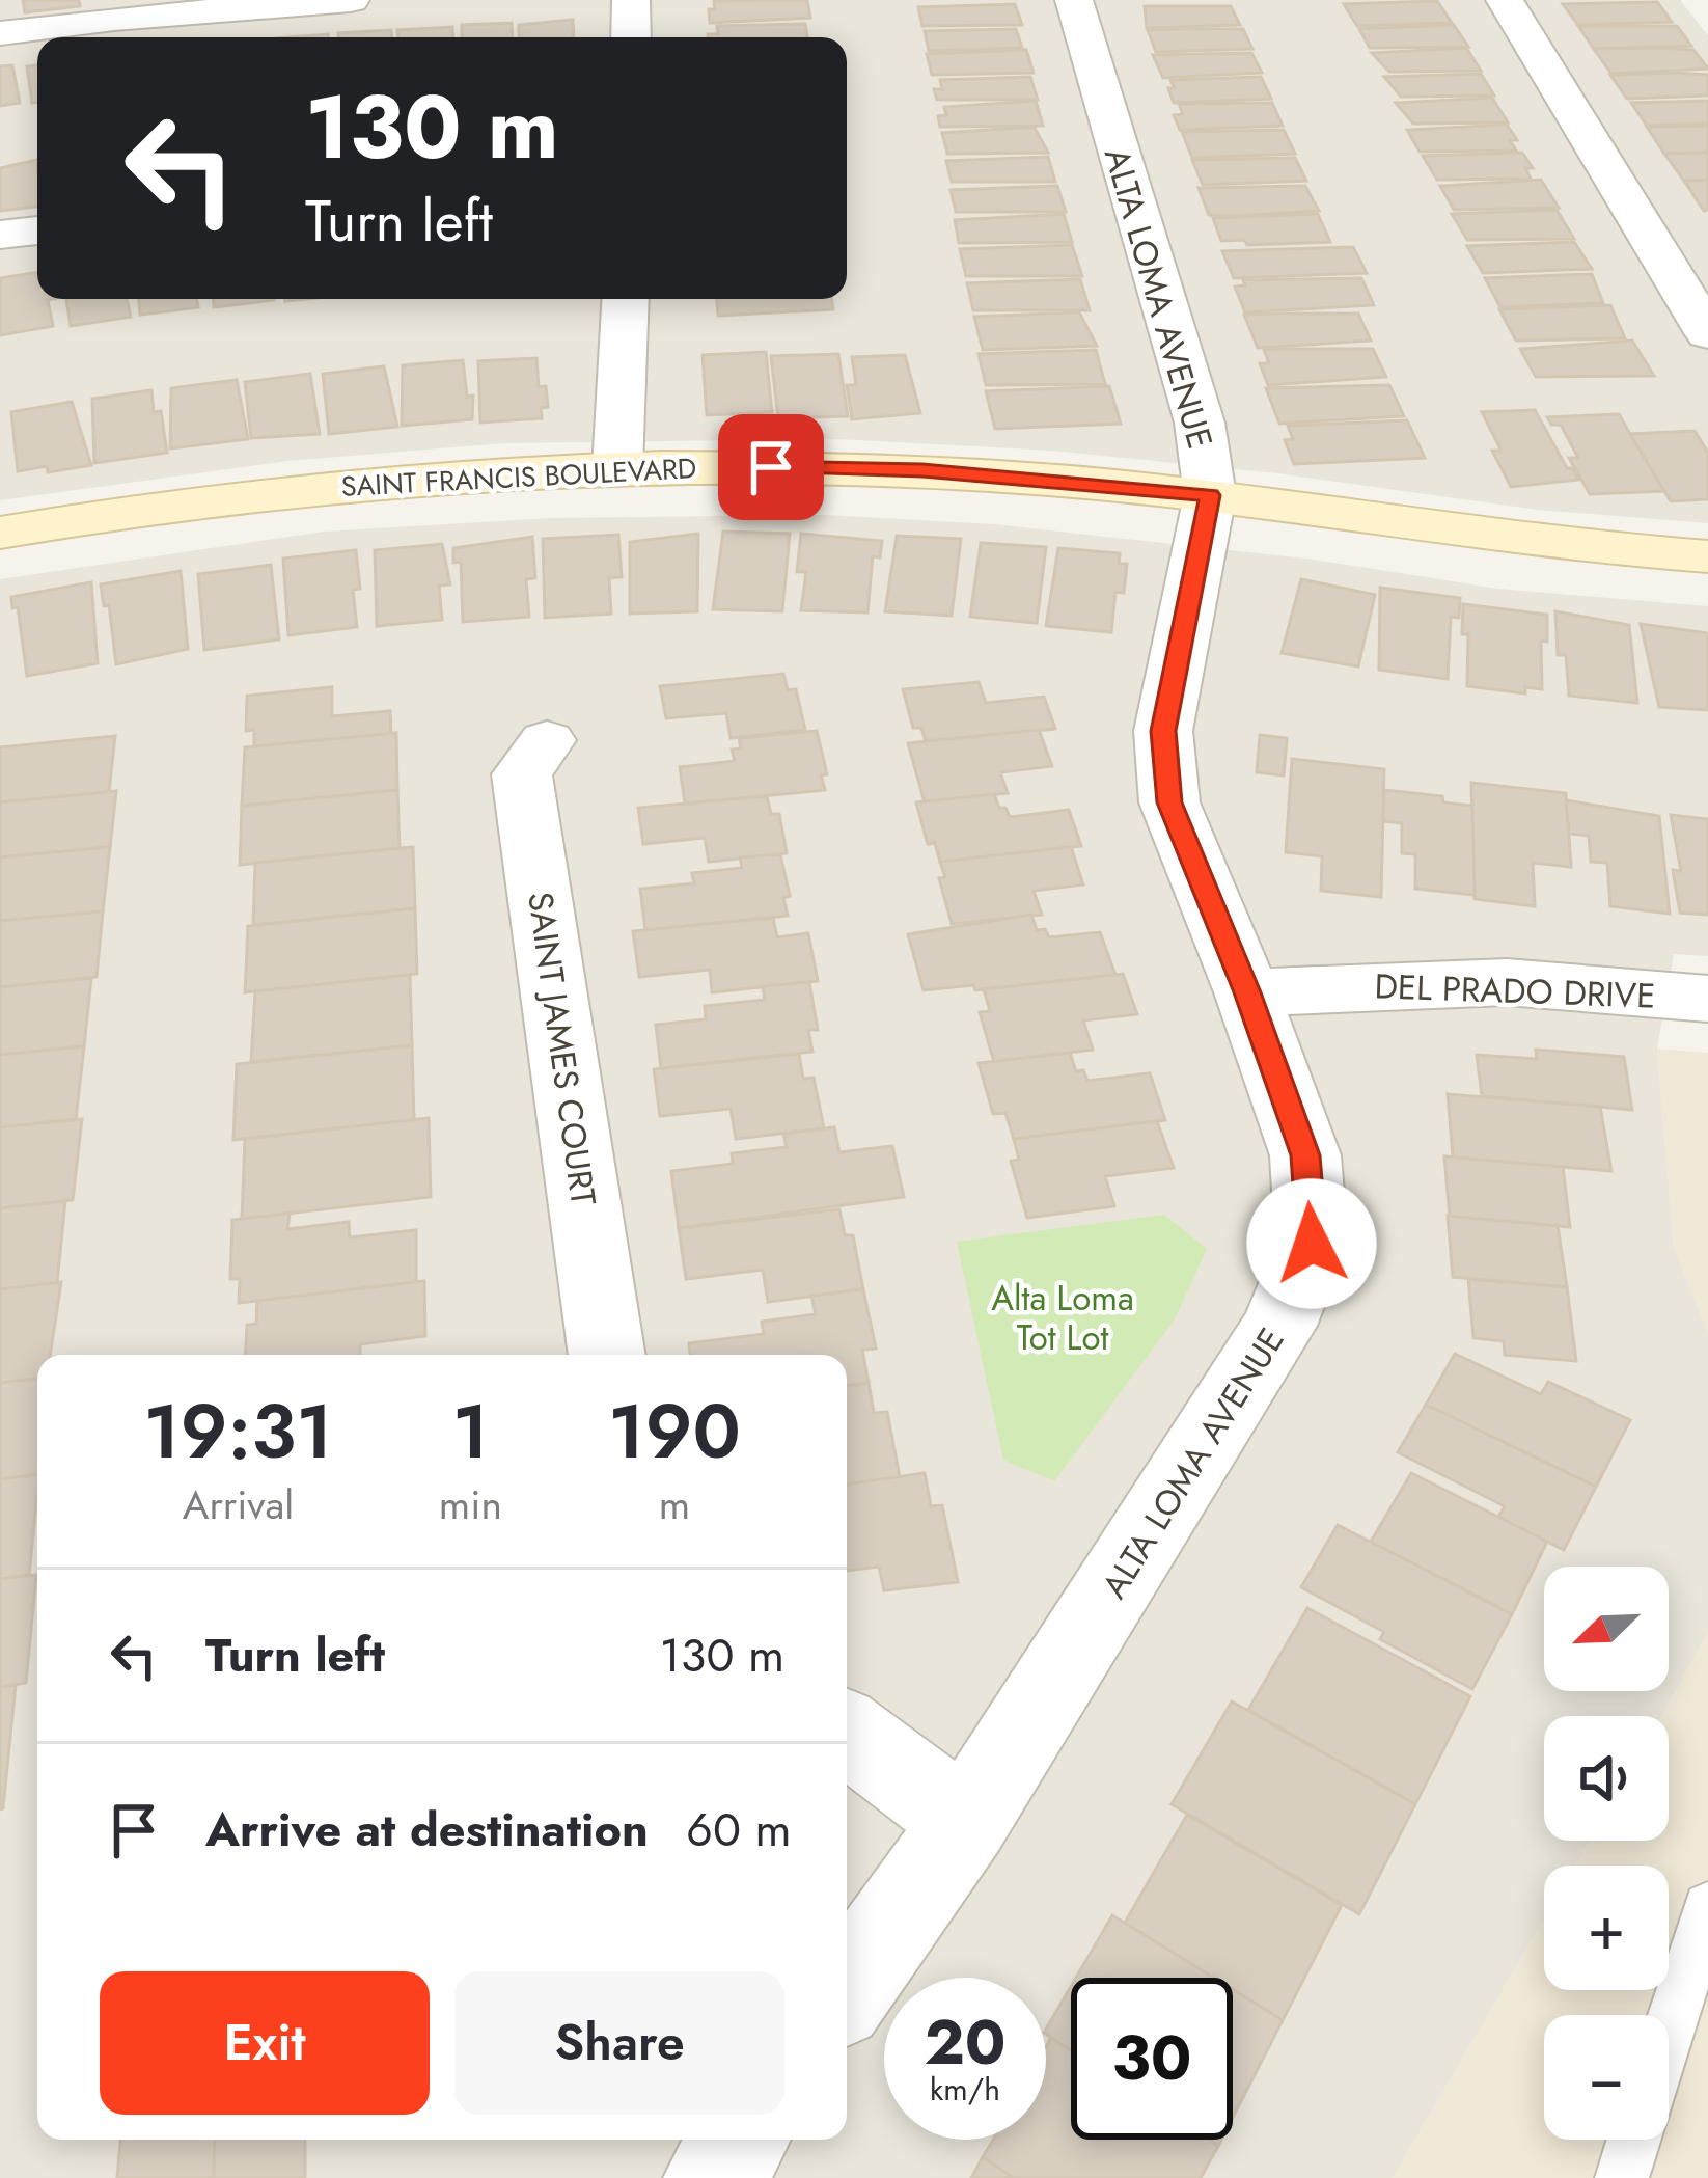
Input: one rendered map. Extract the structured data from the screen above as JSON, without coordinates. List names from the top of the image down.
{
  "streets": {
    "street": [
      "ALTA LOMA AVENUE",
      "SAINT FRANCIS BOULEVARD",
      "DEL PRADO DRIVE",
      "SAINT JAMES COURT"
    ]
  },
  "crossings": [
    ["ALTA LOMA AVENUE", "SAINT FRANCIS BOULEVARD"],
    ["ALTA LOMA AVENUE", "DEL PRADO DRIVE"]
  ],
  "parks": ["Alta Loma Tot Lot"],
  "north": "bottom left",
  "page": {
    "turn": ["130 m", "Turn left"],
    "eta": [
      "19:31",
      "Arrival",
      "1",
      "min",
      "190",
      "m"
    ],
    "map_buttons": ["+", "−"],
    "list": [
      {
        "name": "Turn left",
        "value": "130 m"
      },
      {
        "name": "Arrive at destination",
        "value": "60 m"
      }
    ],
    "buttons": ["Exit", "Share"],
    "speed": "20 km/h",
    "limit": "30"
  }
}
